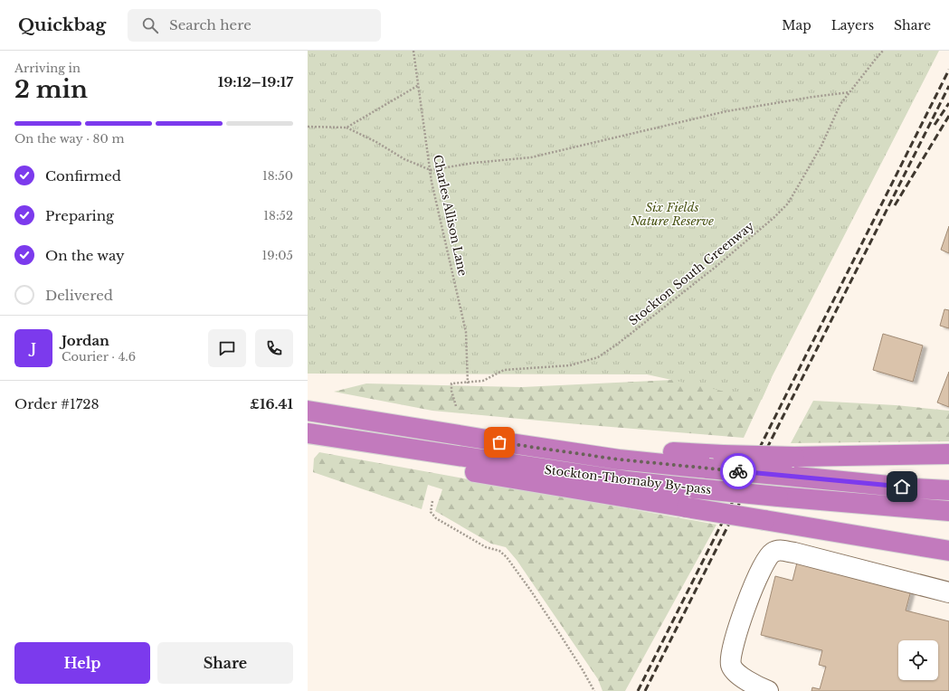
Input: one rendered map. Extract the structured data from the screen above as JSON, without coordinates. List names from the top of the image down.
{
  "streets": {
    "highway": ["Stockton-Thornaby By-pass"],
    "path": ["Charles Allison Lane", "Stockton South Greenway"]
  },
  "crossings": [
    ["Charles Allison Lane", "Stockton South Greenway"]
  ],
  "parks": ["Six Fields Nature Reserve"],
  "page": {
    "header": "Quickbag",
    "search": "Search here",
    "nav": ["Map", "Layers", "Share"],
    "heading": ["2 min", "Arriving in", "19:12–19:17"],
    "panel": [
      "Jordan",
      "Courier · 4.6",
      "Order #1728",
      "£16.41"
    ],
    "bar": "On the way · 80 m",
    "list": [
      ["Confirmed", "18:50"],
      ["Preparing", "18:52"],
      ["On the way", "19:05"],
      "Delivered"
    ],
    "round": "J",
    "buttons": ["Help", "Share"]
  }
}
